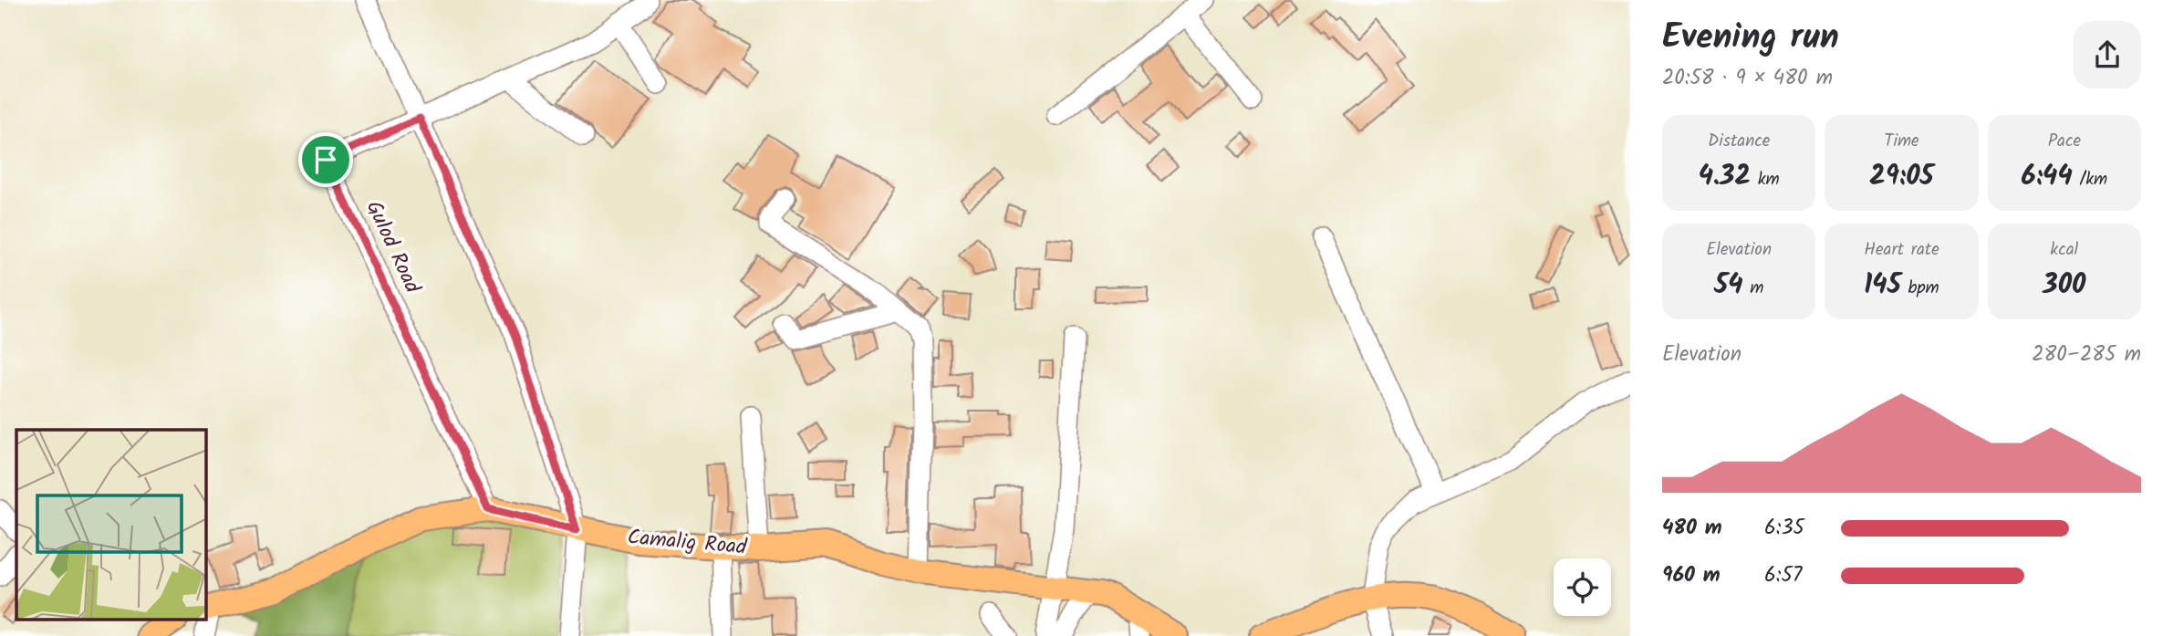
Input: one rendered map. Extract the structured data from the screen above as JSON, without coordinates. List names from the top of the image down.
{
  "streets": {
    "main road": ["Camalig Road"],
    "street": ["Gulod Road"]
  },
  "crossings": [
    ["Gulod Road", "Camalig Road"]
  ],
  "page": {
    "heading": ["Evening run", "20:58 · 9 × 480 m"],
    "stats": [
      ["Distance", "4.32 km"],
      ["Time", "29:05"],
      ["Pace", "6:44 /km"],
      ["Elevation", "54 m"],
      ["Heart rate", "145 bpm"],
      ["kcal", "300"]
    ],
    "chart": ["Elevation", "280–285 m"],
    "list": [
      {
        "name": "480 m",
        "note": "6:35"
      },
      {
        "name": "960 m",
        "note": "6:57"
      }
    ]
  }
}
